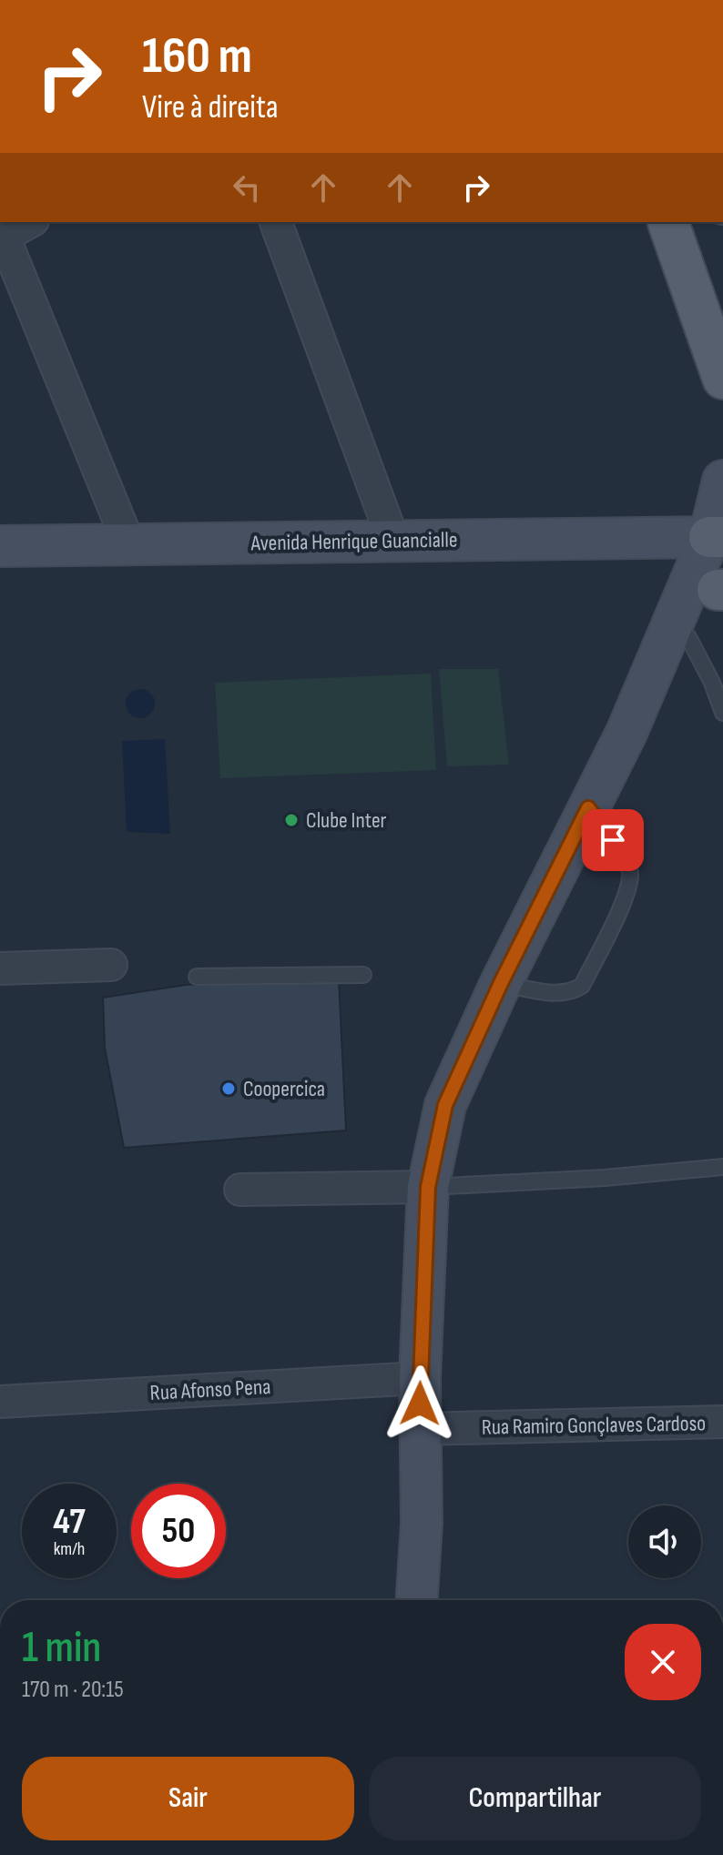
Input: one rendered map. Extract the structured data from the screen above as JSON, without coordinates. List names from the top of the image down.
{
  "streets": {
    "main road": ["Avenida Henrique Guancialle"],
    "street": ["Rua Afonso Pena", "Rua Ramiro Gonçlaves Cardoso"]
  },
  "places": ["Clube Inter", "Coopercica"],
  "page": {
    "turn": ["160 m", "Vire à direita"],
    "speed": "47 km/h",
    "limit": "50",
    "heading": ["1 min", "170 m · 20:15"],
    "buttons": ["Sair", "Compartilhar"]
  }
}
